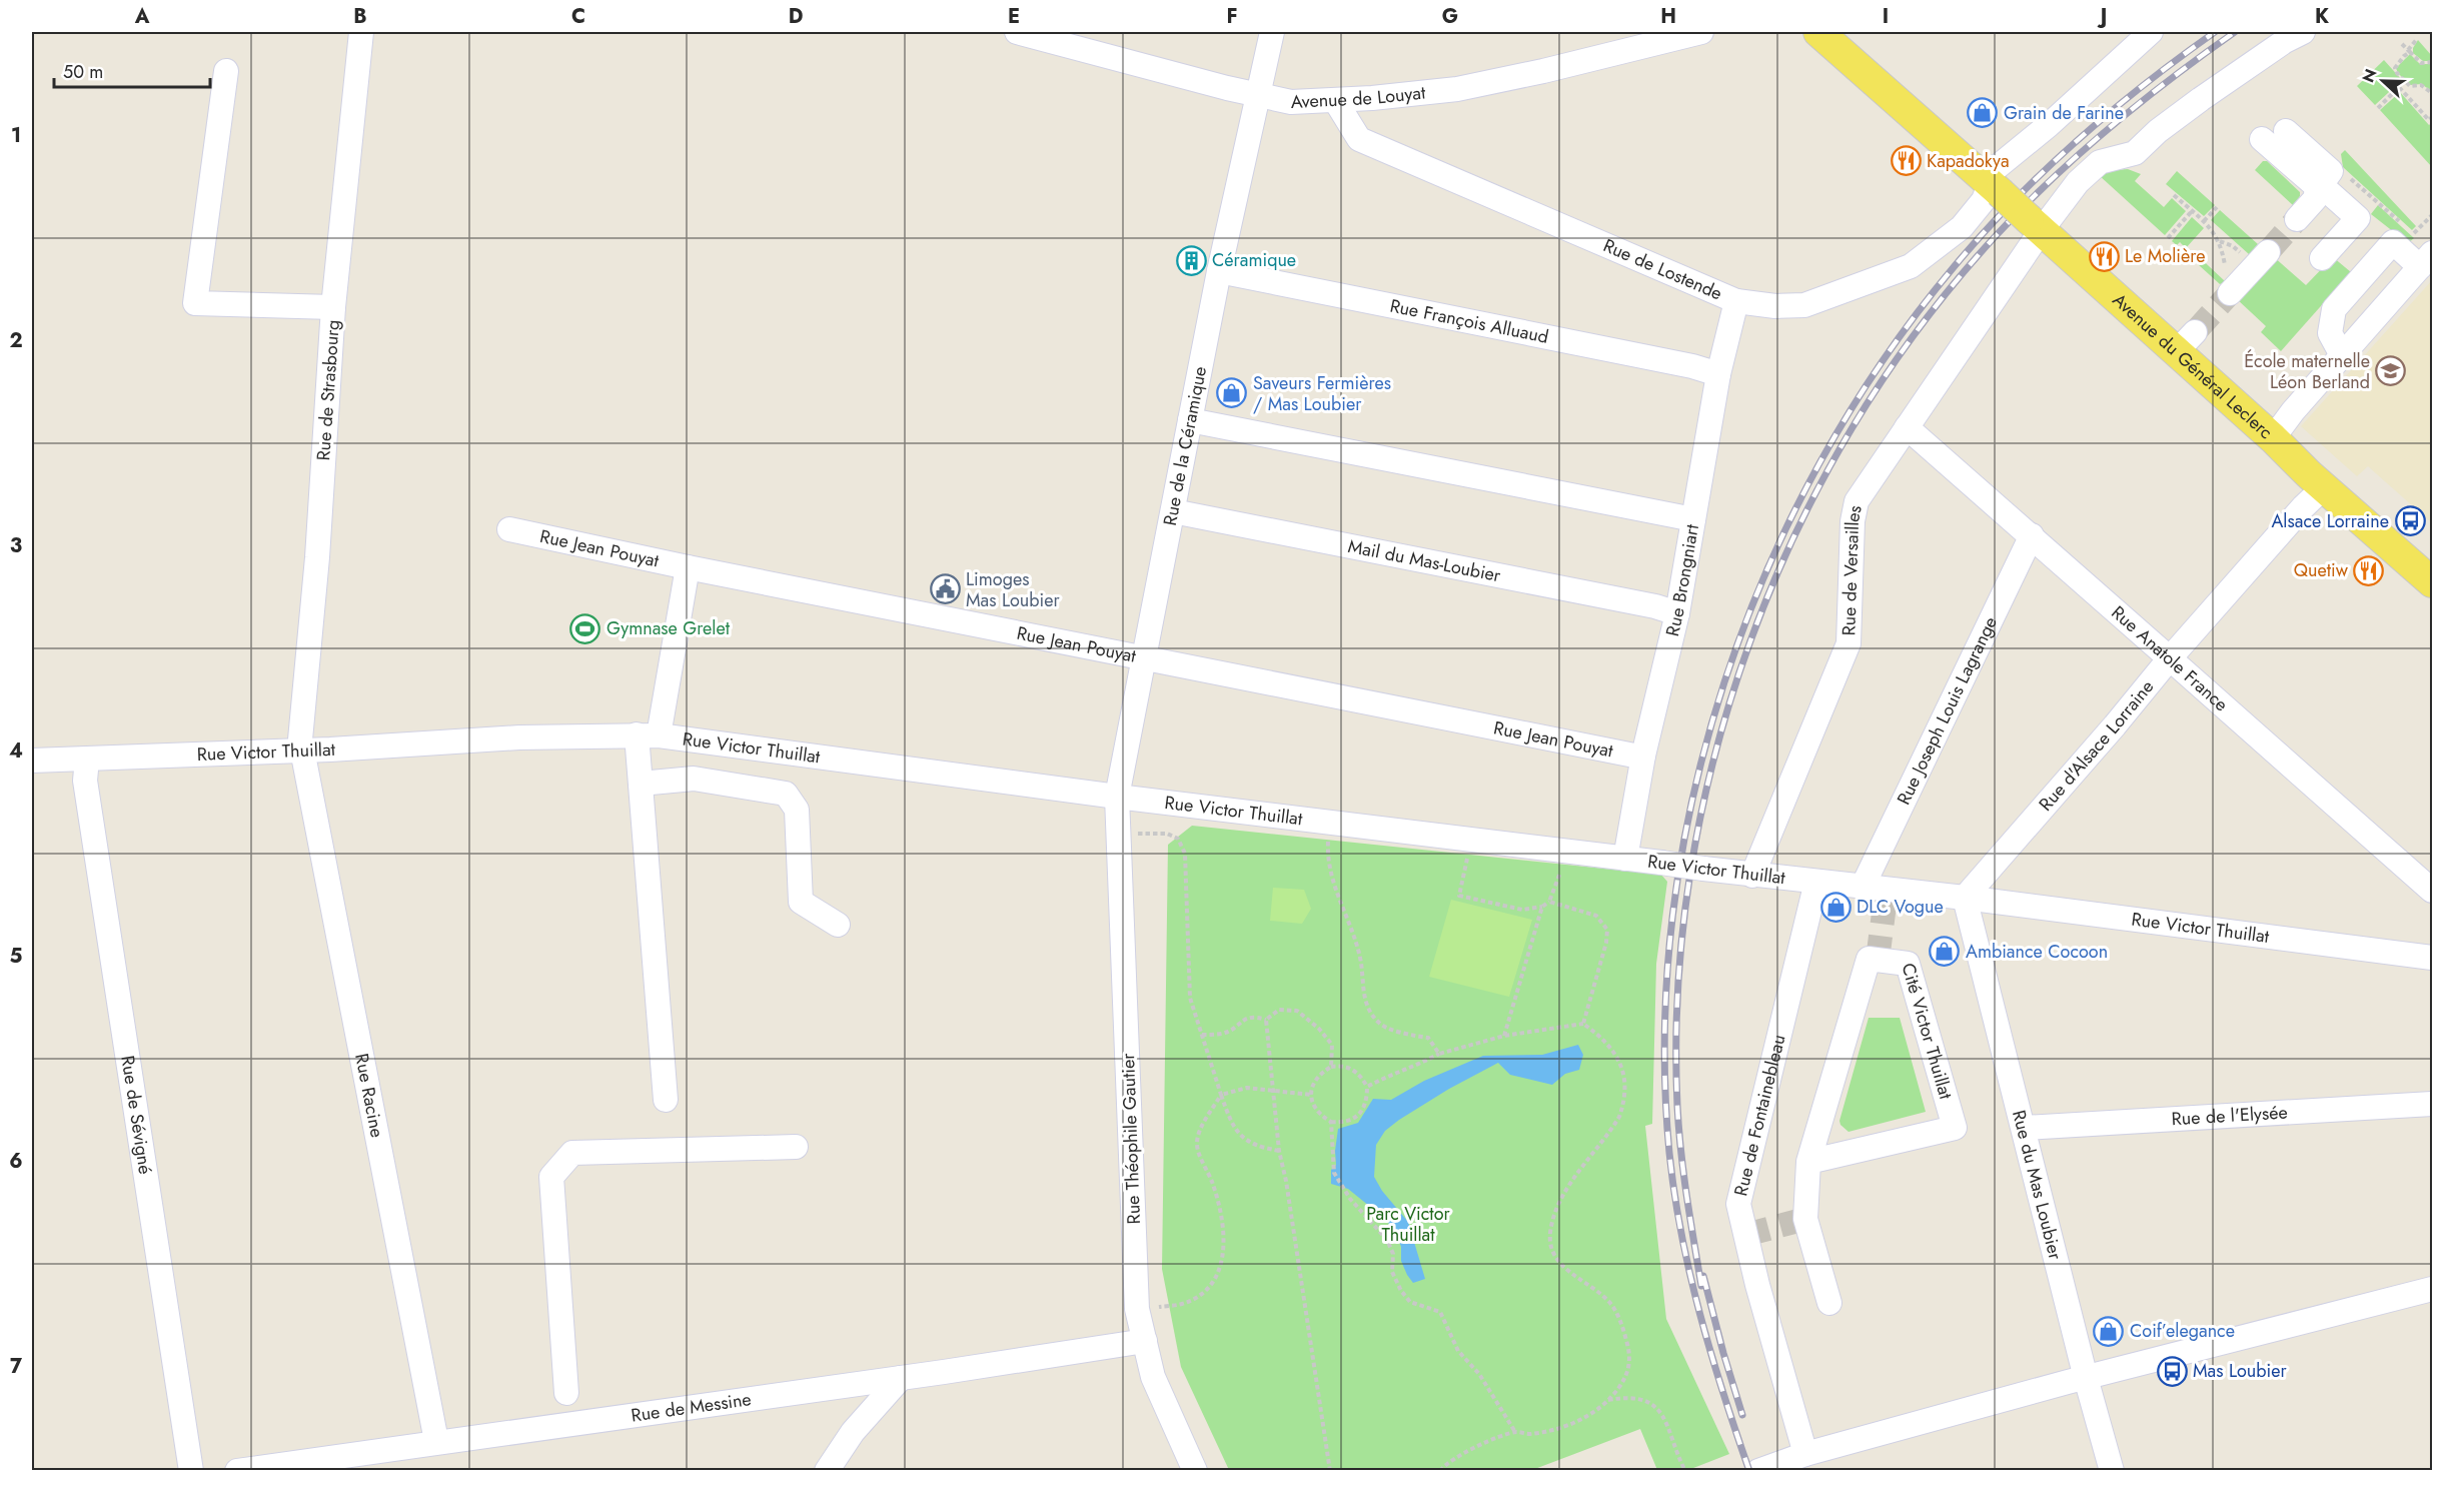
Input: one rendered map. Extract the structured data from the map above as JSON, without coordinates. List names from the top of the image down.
{
  "streets": {
    "main road": ["Avenue du Général Leclerc"],
    "street": [
      "Avenue de Louyat",
      "Rue de Lostende",
      "Rue François Alluaud",
      "Rue de Strasbourg",
      "Rue de la Céramique",
      "Rue Jean Pouyat",
      "Mail du Mas-Loubier",
      "Rue de Versailles",
      "Rue Brongniart",
      "Rue Anatole France",
      "Rue Joseph Louis Lagrange",
      "Rue d'Alsace Lorraine",
      "Rue Victor Thuillat",
      "Cité Victor Thuillat",
      "Rue Racine",
      "Rue de Sévigné",
      "Rue de Fontainebleau",
      "Rue de l'Elysée",
      "Rue Théophile Gautier",
      "Rue du Mas Loubier",
      "Rue de Messine"
    ]
  },
  "crossings": [
    ["Avenue de Louyat", "Rue de Lostende"],
    ["Avenue de Louyat", "Rue de la Céramique"],
    ["Rue de Lostende", "Avenue du Général Leclerc"],
    ["Rue de Lostende", "Rue Brongniart"],
    ["Rue François Alluaud", "Rue de la Céramique"],
    ["Rue François Alluaud", "Rue Brongniart"],
    ["Avenue du Général Leclerc", "Rue de Versailles"],
    ["Avenue du Général Leclerc", "Rue d'Alsace Lorraine"],
    ["Rue de Strasbourg", "Rue Victor Thuillat"],
    ["Rue de Strasbourg", "Rue Racine"],
    ["Rue de la Céramique", "Rue Jean Pouyat"],
    ["Rue de la Céramique", "Mail du Mas-Loubier"],
    ["Rue de la Céramique", "Rue Victor Thuillat"],
    ["Rue de la Céramique", "Rue Théophile Gautier"],
    ["Rue Jean Pouyat", "Rue Brongniart"],
    ["Mail du Mas-Loubier", "Rue Brongniart"],
    ["Rue de Versailles", "Rue Anatole France"],
    ["Rue de Versailles", "Rue Victor Thuillat"],
    ["Rue Brongniart", "Rue Victor Thuillat"],
    ["Rue Anatole France", "Rue Joseph Louis Lagrange"],
    ["Rue Anatole France", "Rue d'Alsace Lorraine"],
    ["Rue Joseph Louis Lagrange", "Rue Victor Thuillat"],
    ["Rue d'Alsace Lorraine", "Rue Victor Thuillat"],
    ["Rue d'Alsace Lorraine", "Rue du Mas Loubier"],
    ["Rue Victor Thuillat", "Rue Racine"],
    ["Rue Victor Thuillat", "Rue de Sévigné"],
    ["Rue Victor Thuillat", "Rue de Fontainebleau"],
    ["Rue Victor Thuillat", "Rue Théophile Gautier"],
    ["Rue Victor Thuillat", "Rue du Mas Loubier"],
    ["Rue Racine", "Rue de Messine"],
    ["Rue de l'Elysée", "Rue du Mas Loubier"],
    ["Rue Théophile Gautier", "Rue de Messine"]
  ],
  "parks": ["Parc Victor Thuillat"],
  "places": {
    "shop": [
      "Grain de Farine",
      "Saveurs Fermières / Mas Loubier",
      "DLC Vogue",
      "Ambiance Cocoon",
      "Coif’elegance"
    ],
    "restaurant": ["Kapadokya", "Le Molière", "Quetiw"],
    "building": ["Céramique"],
    "school or university": ["École maternelle Léon Berland"],
    "bus stop": ["Alsace Lorraine", "Mas Loubier"],
    "public building": ["Limoges Mas Loubier"],
    "sports": ["Gymnase Grelet"]
  },
  "scale_bar": "50 m",
  "north": "left",
  "grid": {
    "columns": [
      "A",
      "B",
      "C",
      "D",
      "E",
      "F",
      "G",
      "H",
      "I",
      "J",
      "K"
    ],
    "rows": [
      "1",
      "2",
      "3",
      "4",
      "5",
      "6",
      "7"
    ]
  }
}
